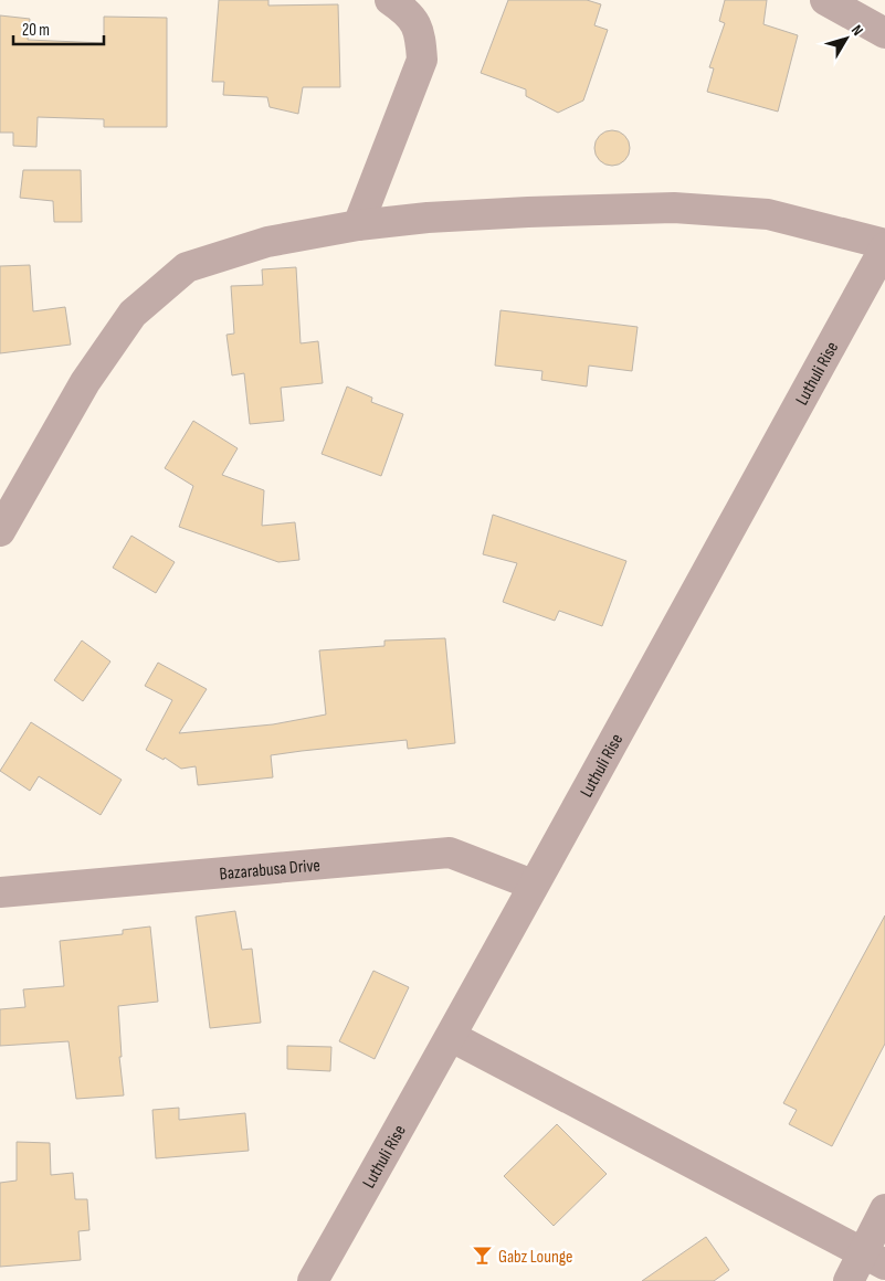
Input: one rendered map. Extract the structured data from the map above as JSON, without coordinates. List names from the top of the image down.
{
  "streets": {
    "street": ["Luthuli Rise", "Bazarabusa Drive"]
  },
  "crossings": [
    ["Luthuli Rise", "Bazarabusa Drive"]
  ],
  "places": {
    "bar": ["Gabz Lounge"]
  },
  "scale_bar": "20 m",
  "north": "top right"
}
